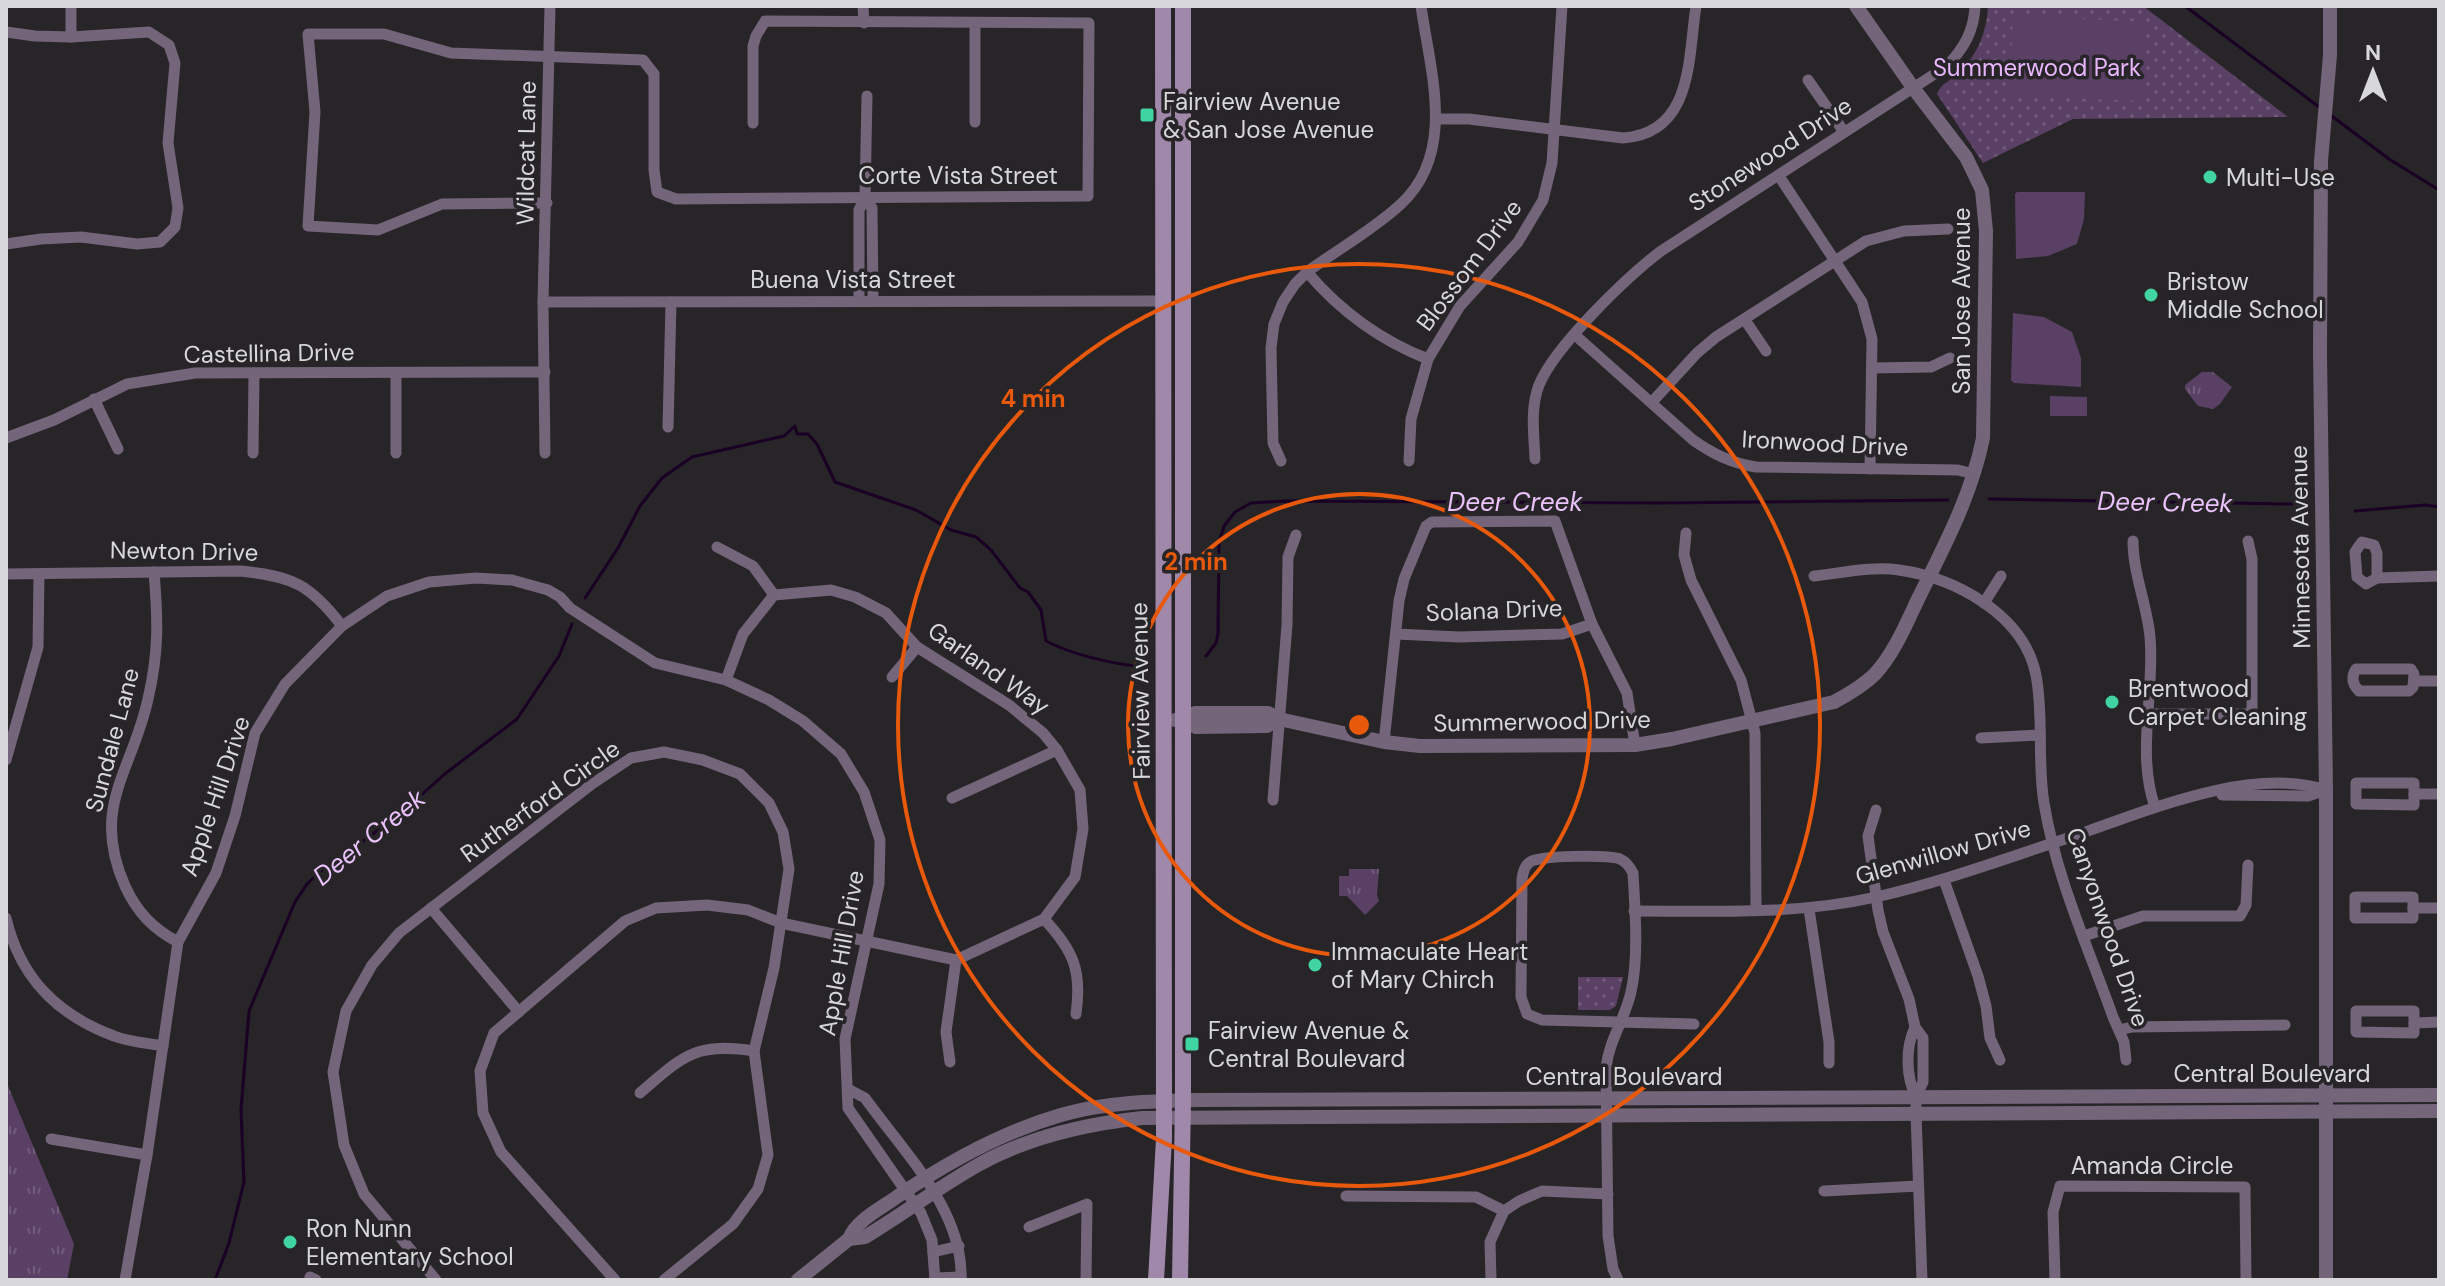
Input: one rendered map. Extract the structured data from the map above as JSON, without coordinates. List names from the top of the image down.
{
  "streets": {
    "main road": ["Fairview Avenue"],
    "street": [
      "Wildcat Lane",
      "Stonewood Drive",
      "Corte Vista Street",
      "Blossom Drive",
      "Buena Vista Street",
      "San Jose Avenue",
      "Castellina Drive",
      "Ironwood Drive",
      "Minnesota Avenue",
      "Newton Drive",
      "Solana Drive",
      "Garland Way",
      "Summerwood Drive",
      "Sundale Lane",
      "Apple Hill Drive",
      "Rutherford Circle",
      "Glenwillow Drive",
      "Canyonwood Drive",
      "Central Boulevard",
      "Amanda Circle"
    ]
  },
  "crossings": [
    ["Wildcat Lane", "Corte Vista Street"],
    ["Wildcat Lane", "Buena Vista Street"],
    ["Wildcat Lane", "Castellina Drive"],
    ["Stonewood Drive", "San Jose Avenue"],
    ["Stonewood Drive", "Ironwood Drive"],
    ["Buena Vista Street", "Fairview Avenue"],
    ["San Jose Avenue", "Ironwood Drive"],
    ["San Jose Avenue", "Summerwood Drive"],
    ["San Jose Avenue", "Canyonwood Drive"],
    ["Minnesota Avenue", "Glenwillow Drive"],
    ["Minnesota Avenue", "Central Boulevard"],
    ["Newton Drive", "Sundale Lane"],
    ["Newton Drive", "Apple Hill Drive"],
    ["Fairview Avenue", "Summerwood Drive"],
    ["Fairview Avenue", "Central Boulevard"],
    ["Summerwood Drive", "Canyonwood Drive"],
    ["Sundale Lane", "Apple Hill Drive"],
    ["Apple Hill Drive", "Central Boulevard"],
    ["Glenwillow Drive", "Canyonwood Drive"]
  ],
  "water": ["Deer Creek"],
  "parks": ["Summerwood Park"],
  "places": {
    "transit": ["Fairview Avenue & San Jose Avenue", "Fairview Avenue & Central Boulevard"],
    "other": [
      "Multi-Use",
      "Bristow Middle School",
      "Brentwood Carpet Cleaning",
      "Immaculate Heart of Mary Chirch",
      "Ron Nunn Elementary School"
    ]
  },
  "north": "top",
  "rings": ["4 min", "2 min"]
}
